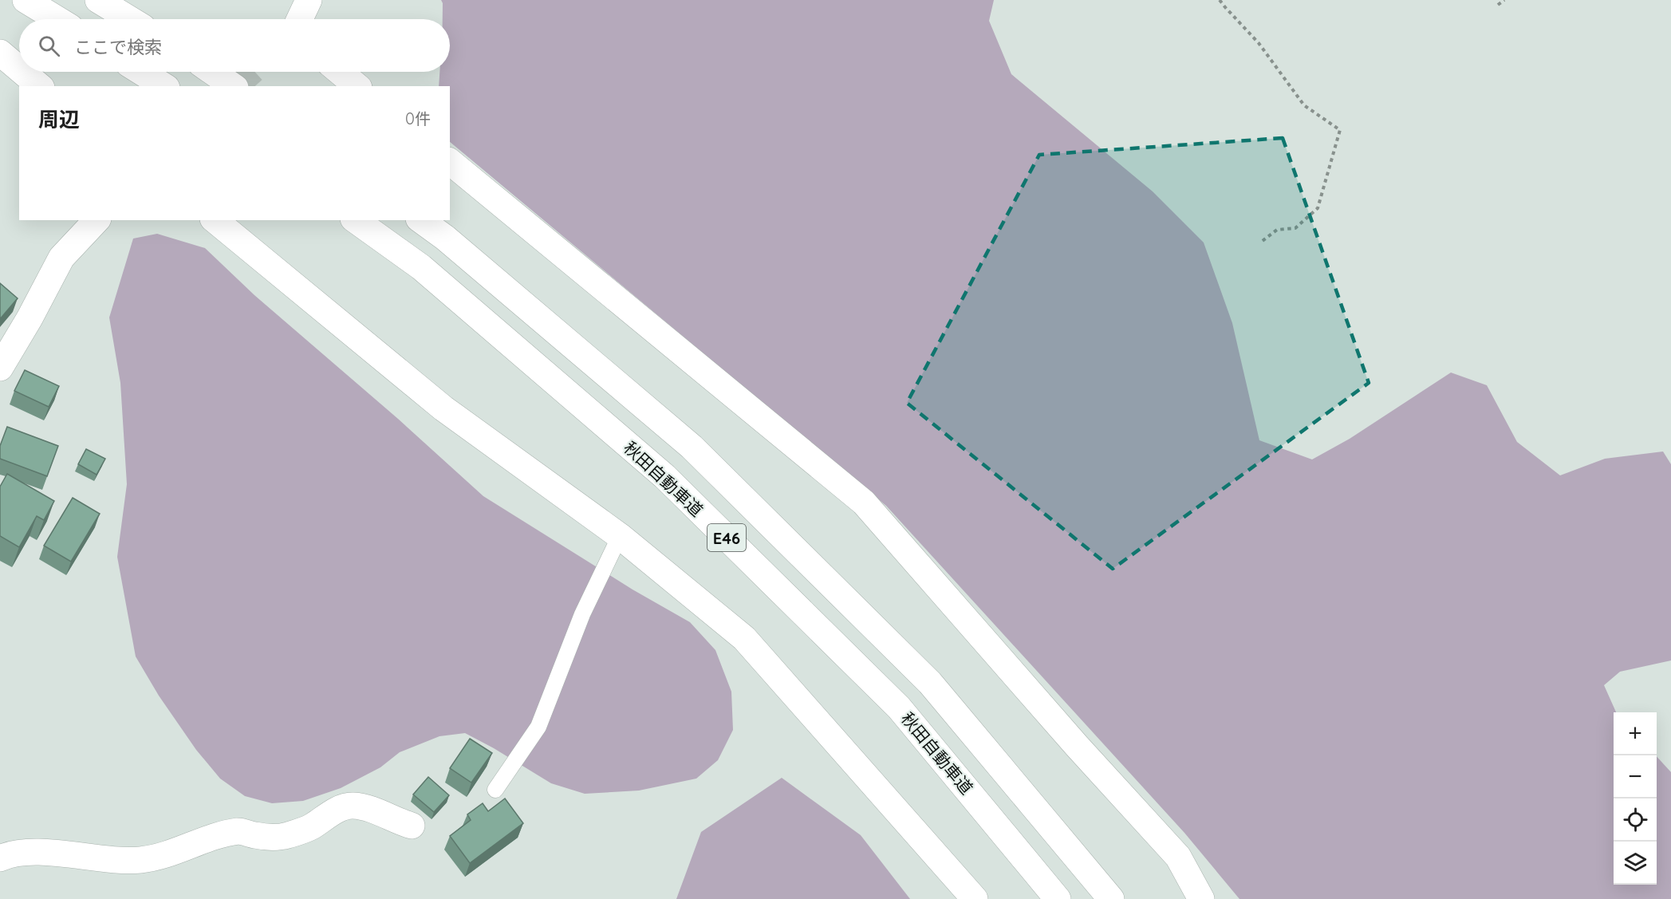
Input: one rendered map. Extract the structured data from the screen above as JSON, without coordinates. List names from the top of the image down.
{
  "streets": {
    "main road": ["秋田自動車道", "E46"]
  },
  "page": {
    "search": "ここで検索",
    "heading": ["周辺", "0件"],
    "map_buttons": ["+", "−"]
  }
}
